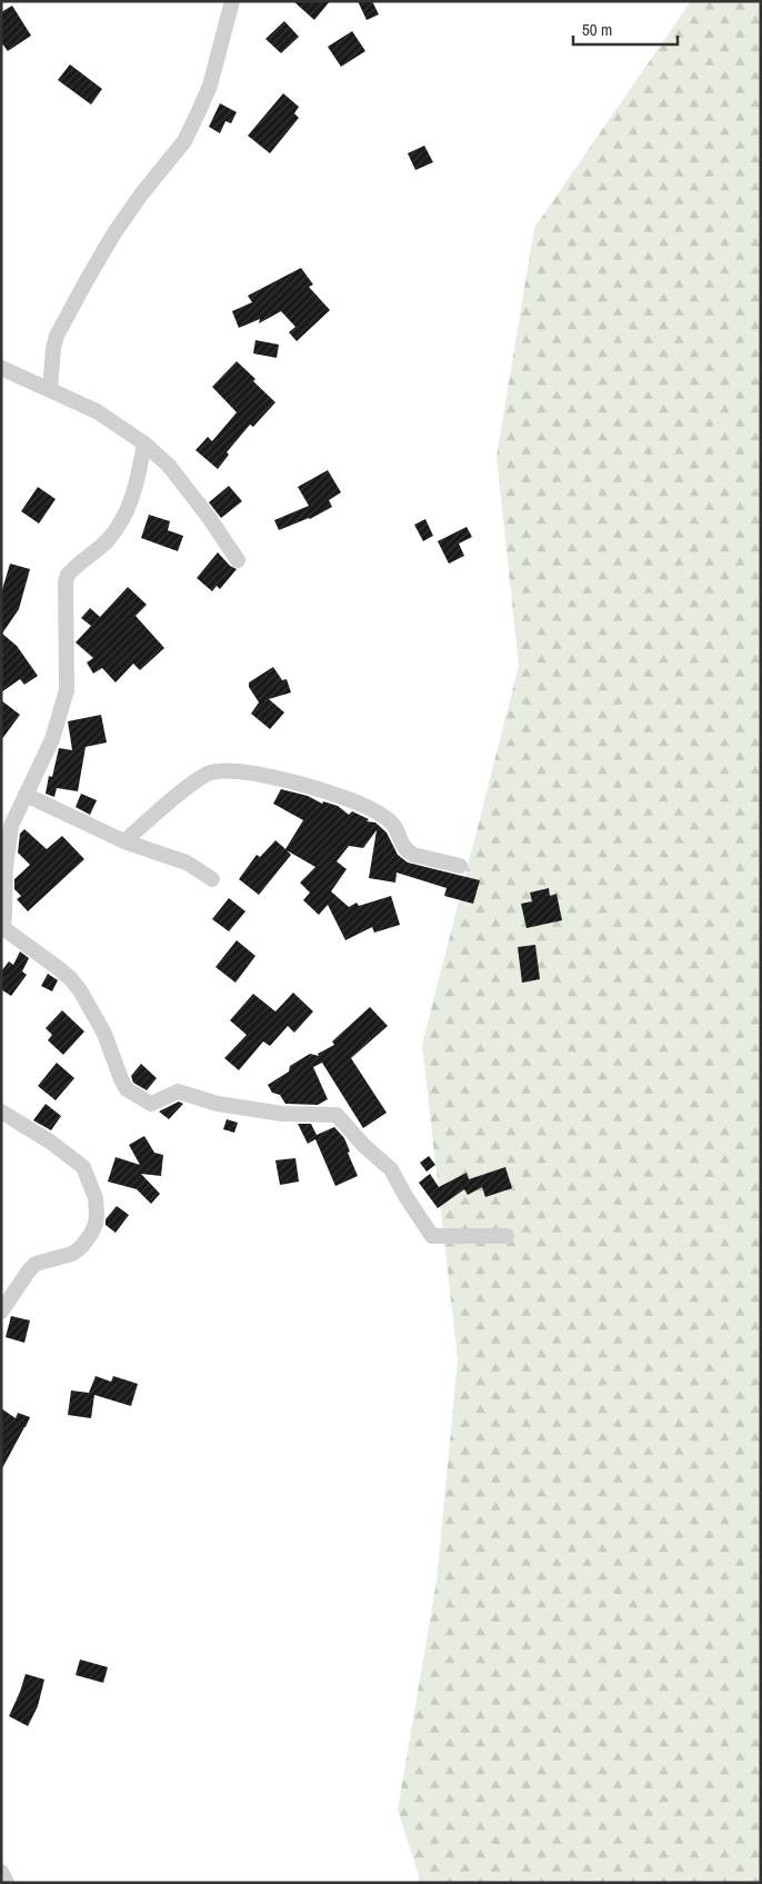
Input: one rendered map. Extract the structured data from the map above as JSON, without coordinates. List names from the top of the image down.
{
  "scale_bar": "50 m"
}
